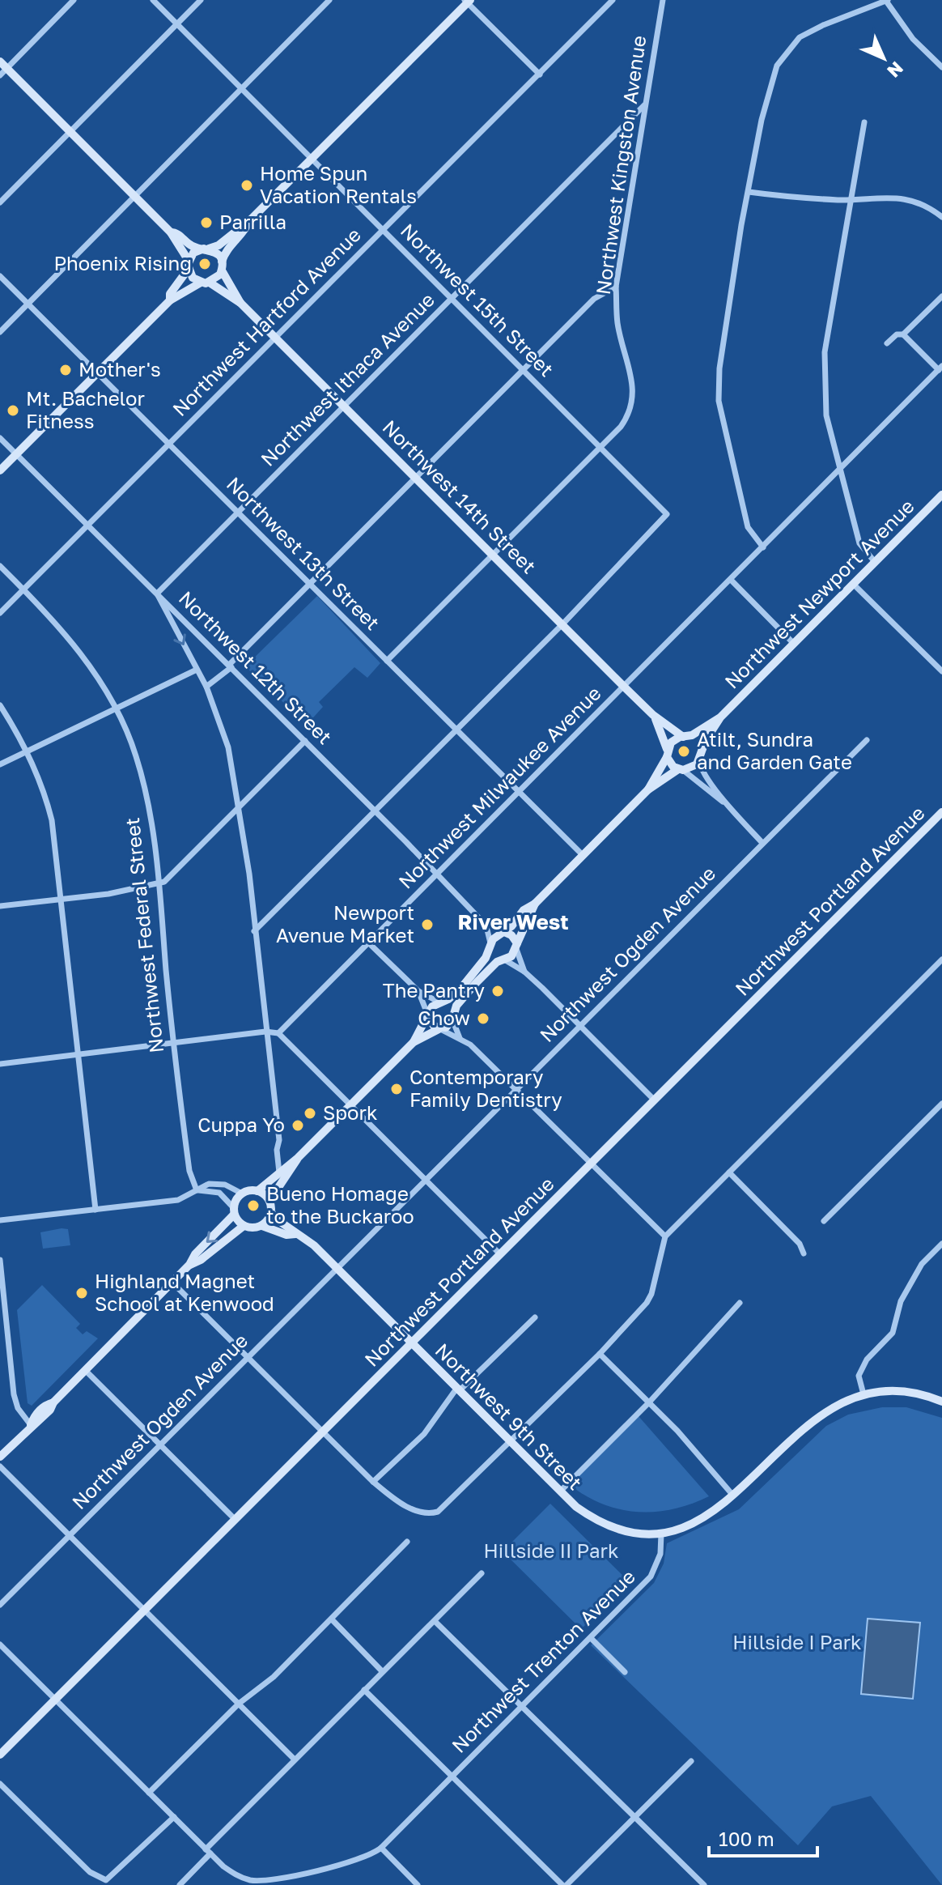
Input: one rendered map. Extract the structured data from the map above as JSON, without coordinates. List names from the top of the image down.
{
  "streets": {
    "street": [
      "Northwest Kingston Avenue",
      "Northwest 15th Street",
      "Northwest Hartford Avenue",
      "Northwest Ithaca Avenue",
      "Northwest 14th Street",
      "Northwest 13th Street",
      "Northwest Newport Avenue",
      "Northwest 12th Street",
      "Northwest Milwaukee Avenue",
      "Northwest Portland Avenue",
      "Northwest Federal Street",
      "Northwest Ogden Avenue",
      "Northwest 9th Street",
      "Northwest Trenton Avenue"
    ]
  },
  "crossings": [
    ["Northwest Kingston Avenue", "Northwest 15th Street"],
    ["Northwest Kingston Avenue", "Northwest Ithaca Avenue"],
    ["Northwest Kingston Avenue", "Northwest 14th Street"],
    ["Northwest Kingston Avenue", "Northwest 13th Street"],
    ["Northwest 15th Street", "Northwest Hartford Avenue"],
    ["Northwest 15th Street", "Northwest Ithaca Avenue"],
    ["Northwest 15th Street", "Northwest 14th Street"],
    ["Northwest Hartford Avenue", "Northwest 14th Street"],
    ["Northwest Hartford Avenue", "Northwest 13th Street"],
    ["Northwest Hartford Avenue", "Northwest 12th Street"],
    ["Northwest Hartford Avenue", "Northwest Federal Street"],
    ["Northwest Ithaca Avenue", "Northwest 14th Street"],
    ["Northwest Ithaca Avenue", "Northwest 13th Street"],
    ["Northwest Ithaca Avenue", "Northwest 12th Street"],
    ["Northwest 14th Street", "Northwest Newport Avenue"],
    ["Northwest 14th Street", "Northwest Milwaukee Avenue"],
    ["Northwest 13th Street", "Northwest Milwaukee Avenue"],
    ["Northwest 12th Street", "Northwest Milwaukee Avenue"],
    ["Northwest Portland Avenue", "Northwest 9th Street"],
    ["Northwest Portland Avenue", "Northwest Trenton Avenue"],
    ["Northwest Ogden Avenue", "Northwest 9th Street"],
    ["Northwest 9th Street", "Northwest Trenton Avenue"]
  ],
  "districts": ["River West"],
  "parks": ["Hillside II Park", "Hillside I Park"],
  "places": [
    "Home Spun Vacation Rentals",
    "Parrilla",
    "Phoenix Rising",
    "Mother's",
    "Mt. Bachelor Fitness",
    "Atilt, Sundra and Garden Gate",
    "Newport Avenue Market",
    "The Pantry",
    "Chow",
    "Contemporary Family Dentistry",
    "Spork",
    "Cuppa Yo",
    "Bueno Homage to the Buckaroo",
    "Highland Magnet School at Kenwood"
  ],
  "scale_bar": "100 m",
  "north": "bottom right"
}
